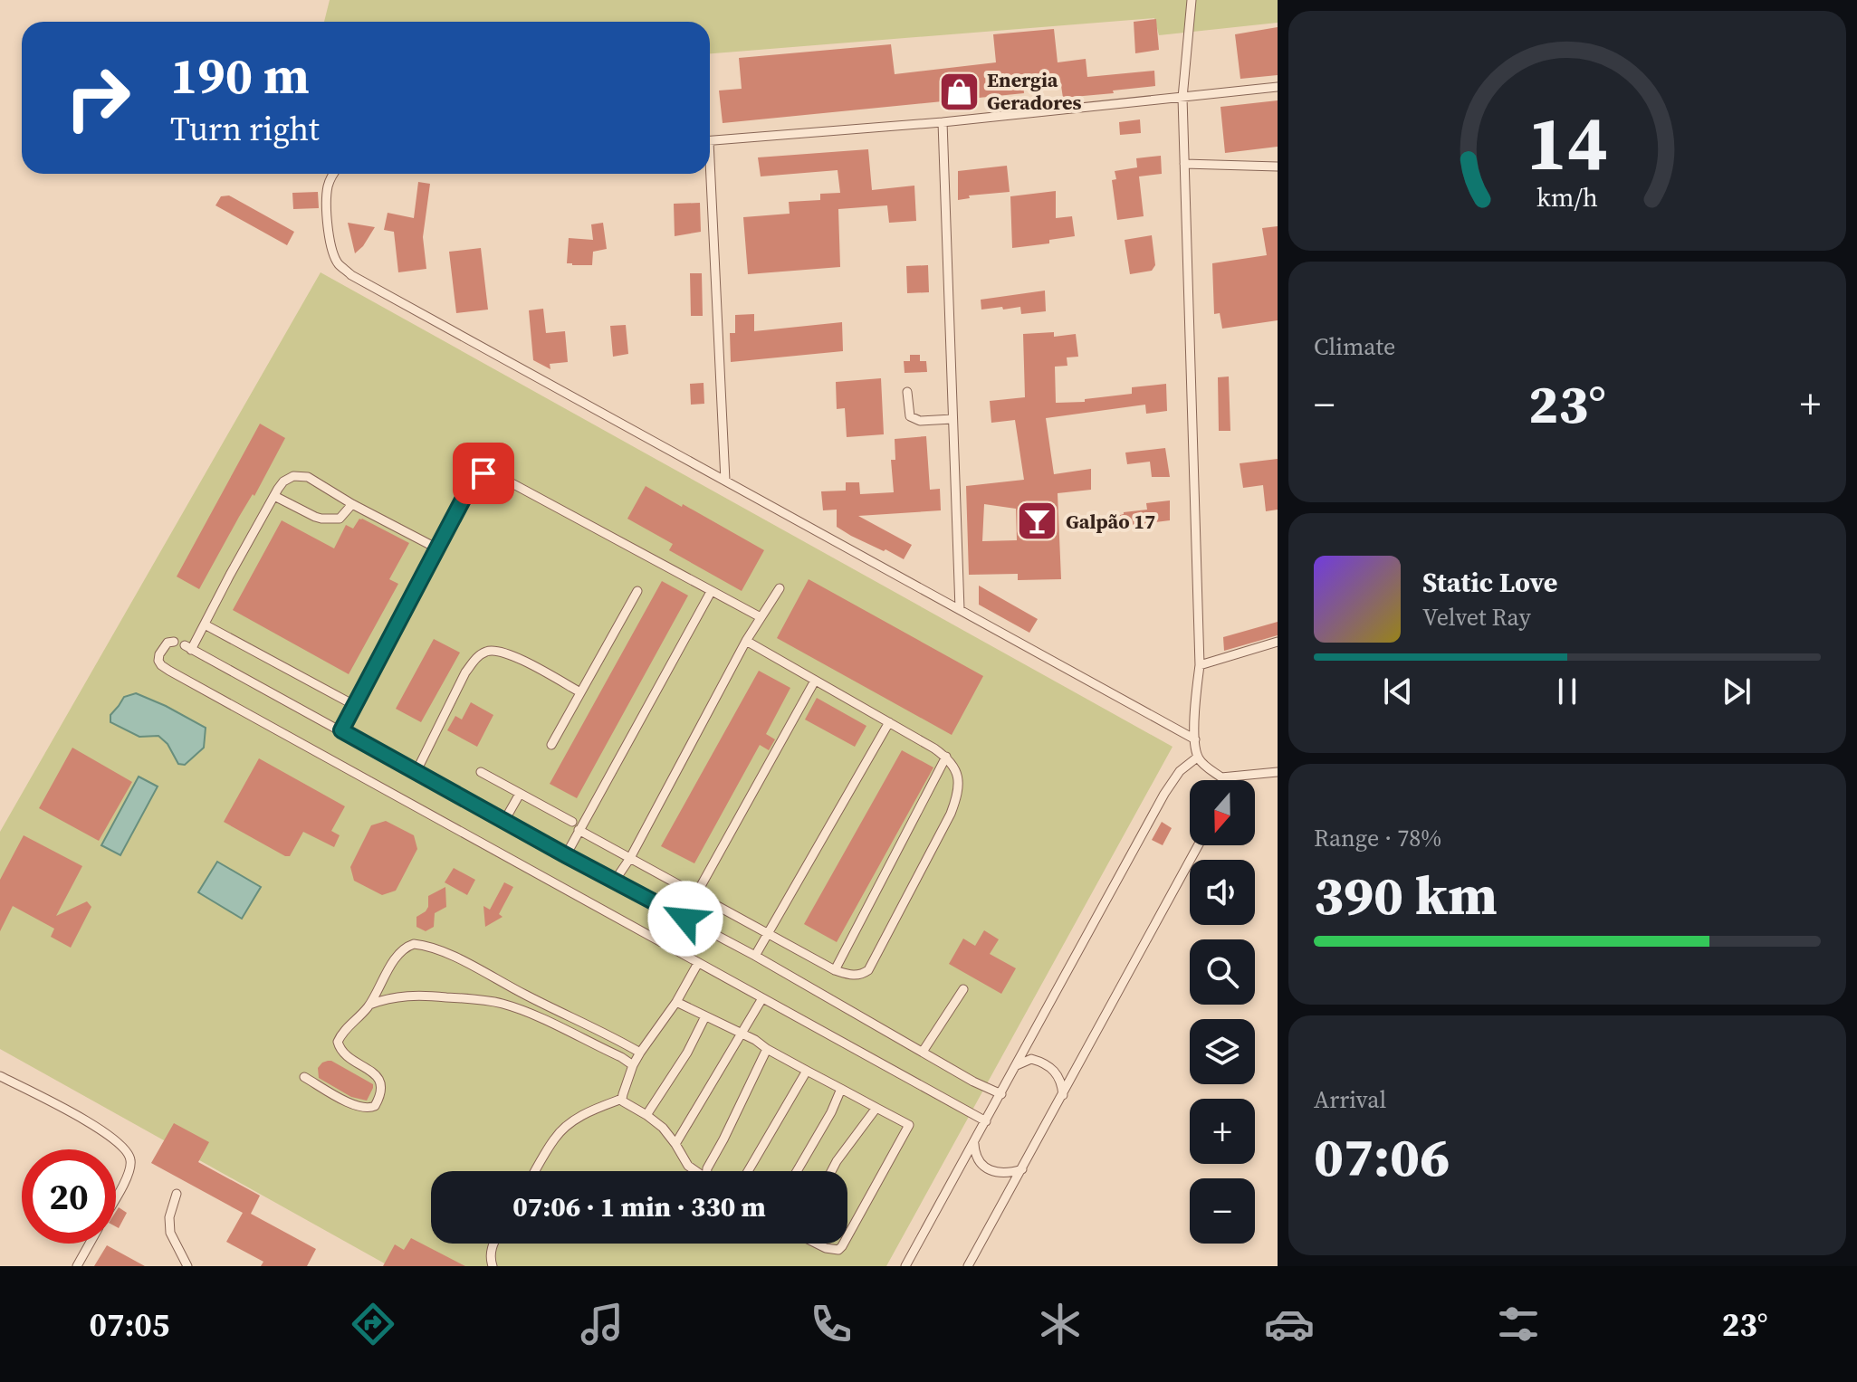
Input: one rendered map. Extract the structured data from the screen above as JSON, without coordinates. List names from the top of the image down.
{
  "places": {
    "shop": ["Energia Geradores"],
    "bar": ["Galpão 17"]
  },
  "north": "bottom",
  "page": {
    "turn": ["190 m", "Turn right"],
    "tile": [
      "Climate",
      ["Range · 78%", "390 km"],
      ["Arrival", "07:06"]
    ],
    "heat": ["−", "23°", "+"],
    "song": ["Static Love", "Velvet Ray"],
    "map_buttons": ["+", "−"],
    "limit": "20",
    "trip": "07:06 · 1 min · 330 m",
    "tabs": ["07:05", "23°"],
    "gauge": ["14", "km/h"]
  }
}
